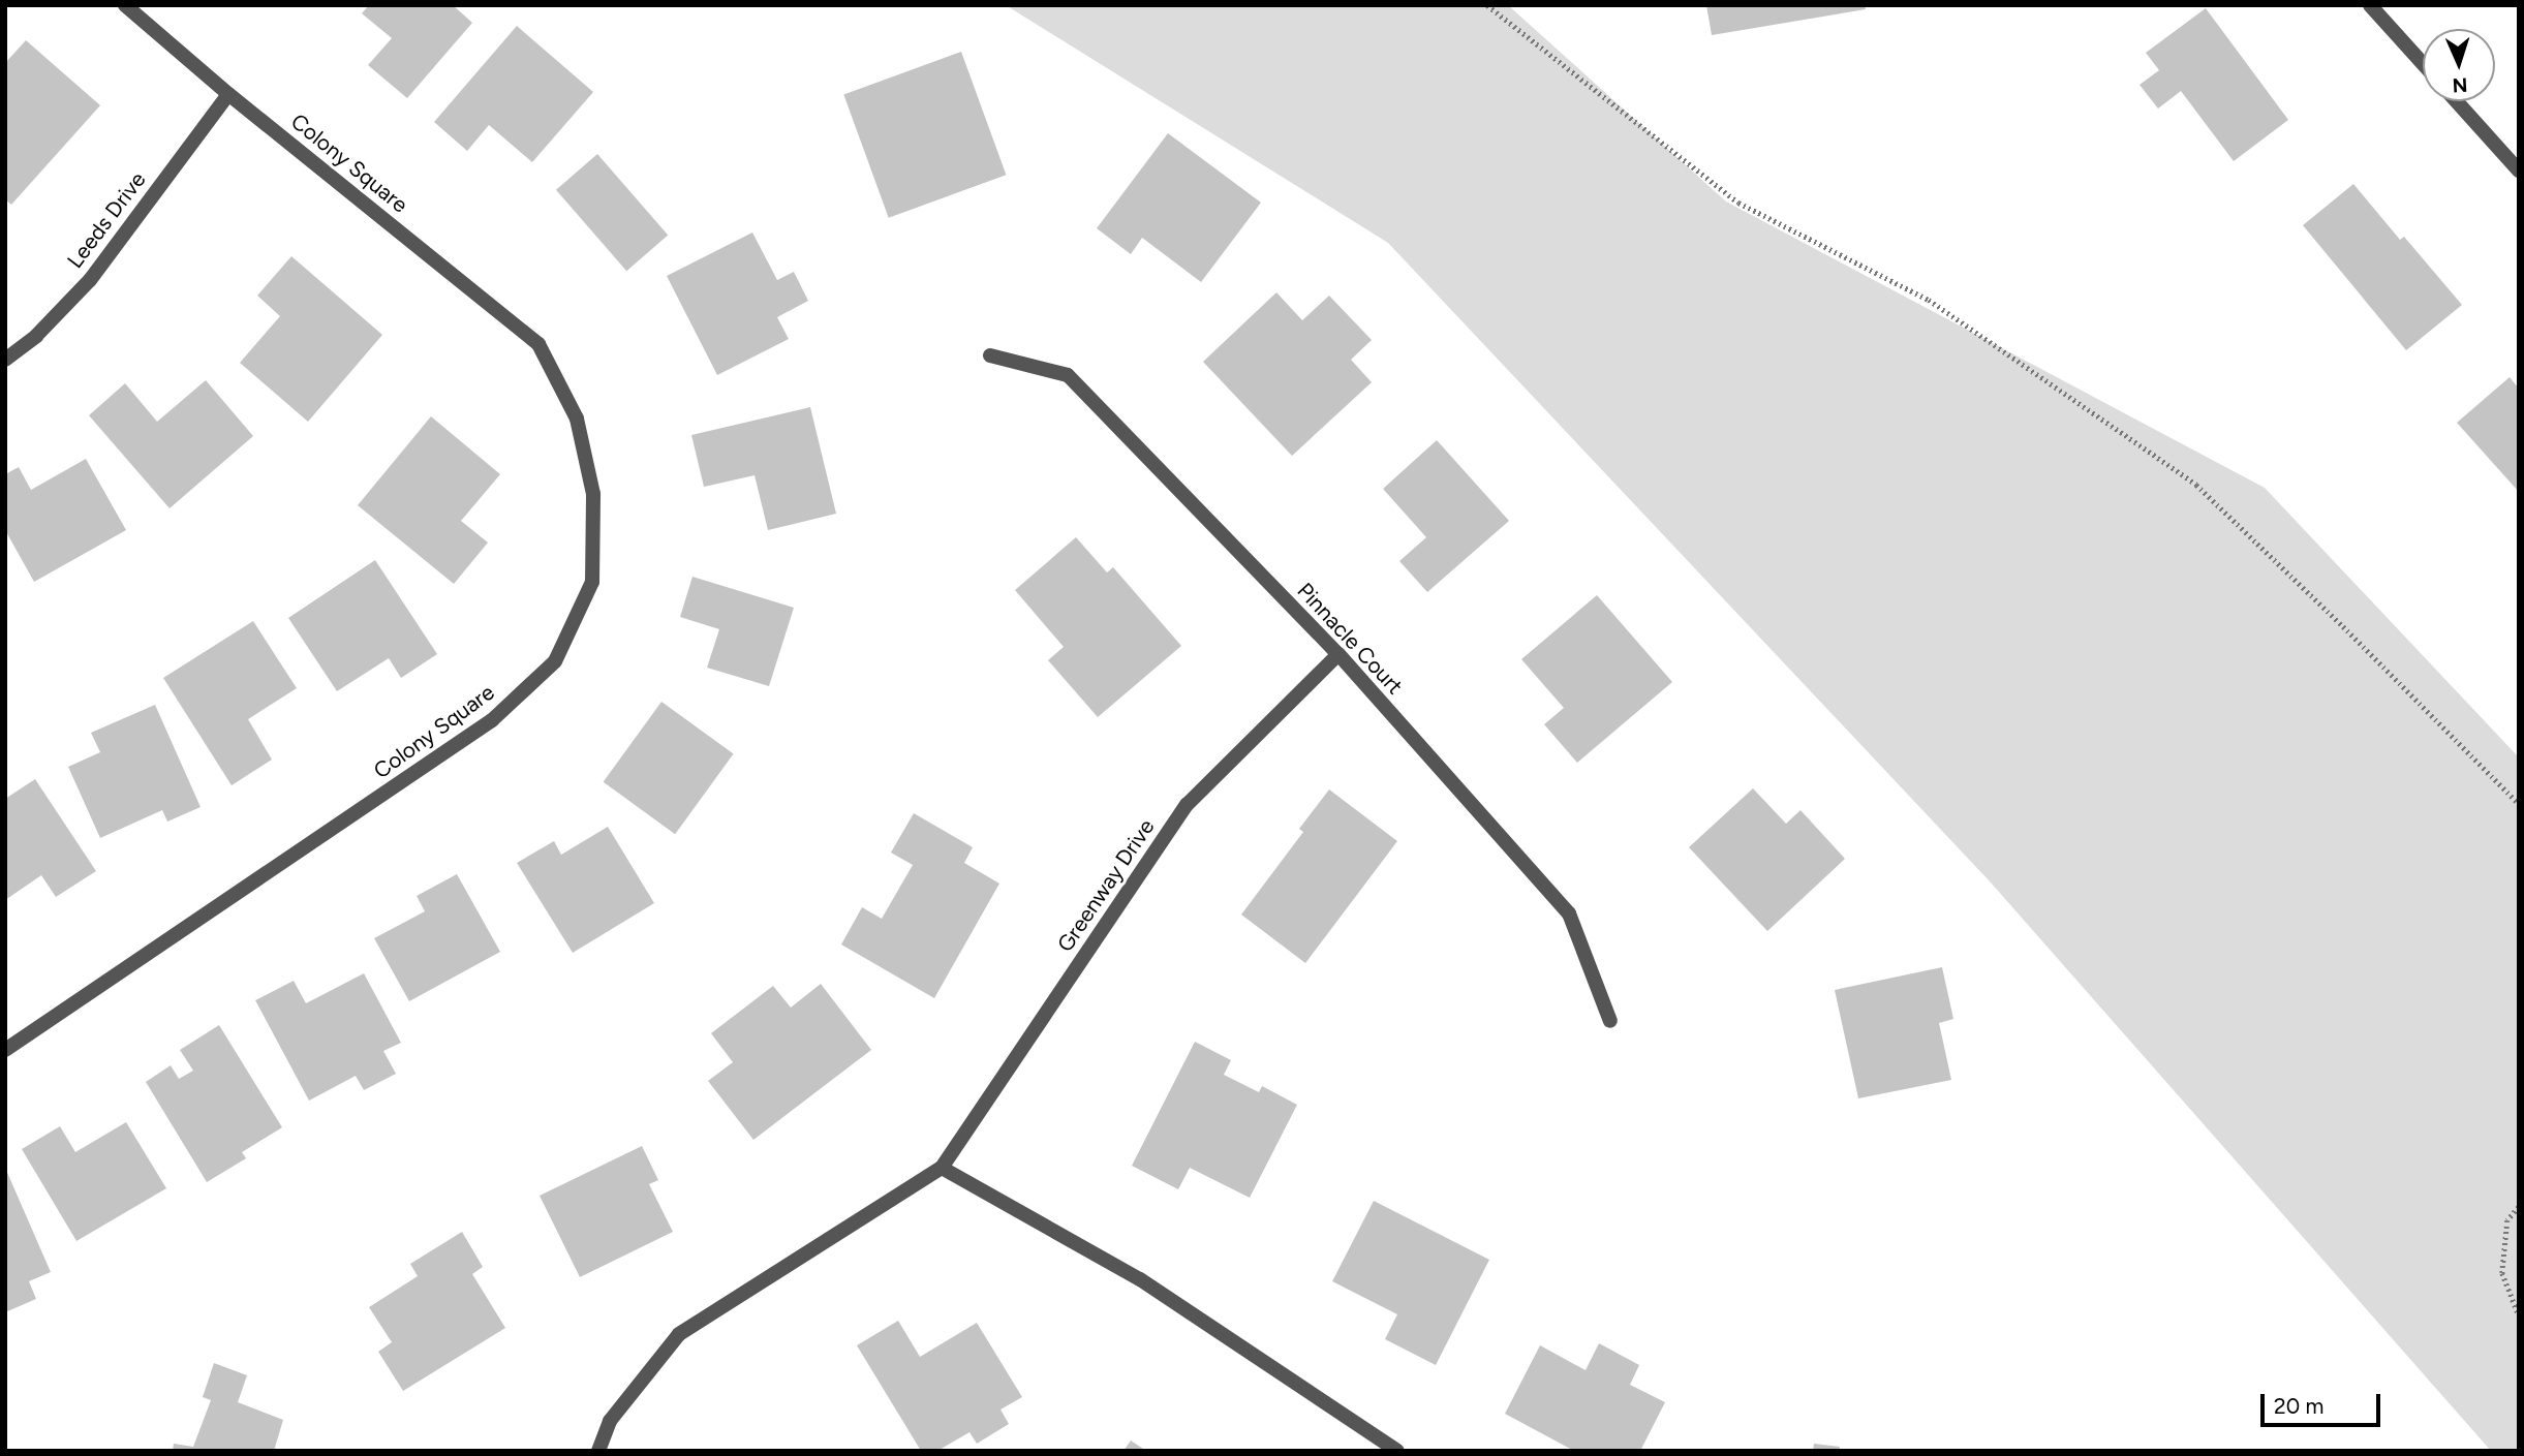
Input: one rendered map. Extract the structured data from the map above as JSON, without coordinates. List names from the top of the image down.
{
  "streets": {
    "street": [
      "Colony Square",
      "Leeds Drive",
      "Pinnacle Court",
      "Greenway Drive"
    ]
  },
  "crossings": [
    ["Colony Square", "Leeds Drive"],
    ["Pinnacle Court", "Greenway Drive"]
  ],
  "scale_bar": "20 m",
  "north": "bottom"
}
